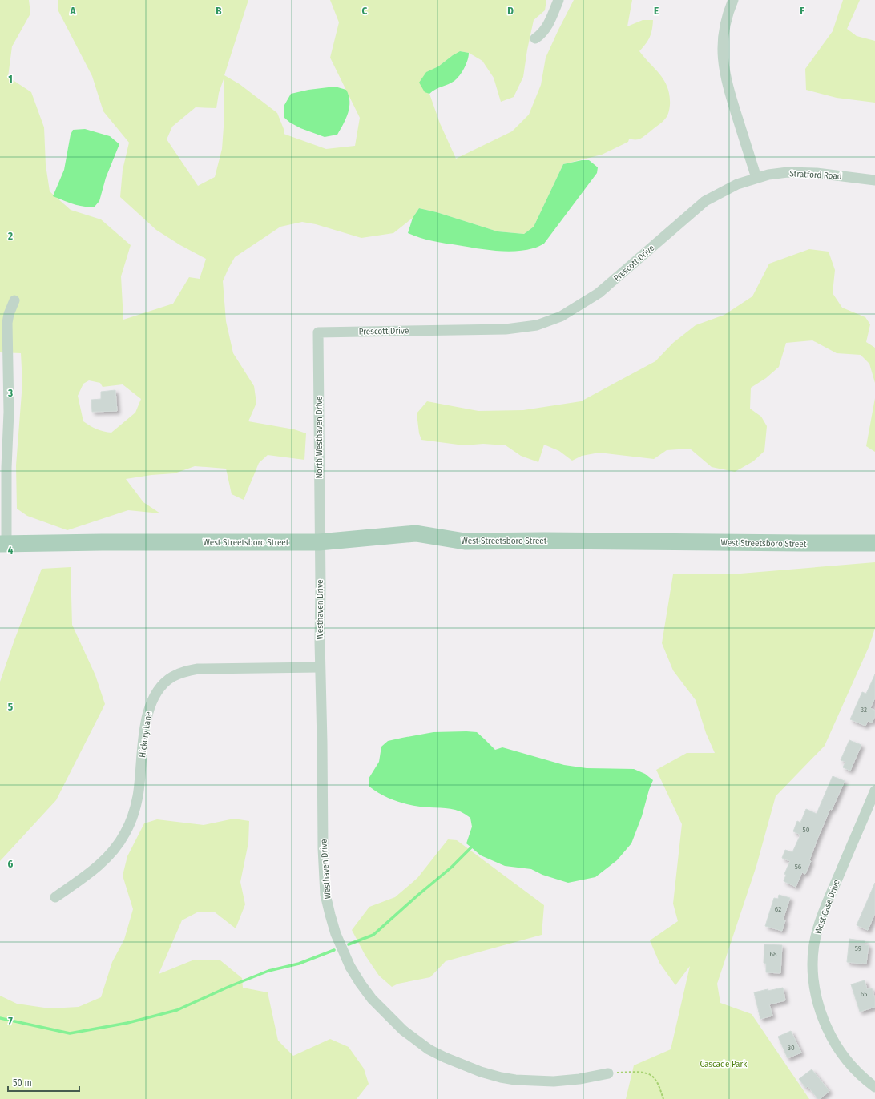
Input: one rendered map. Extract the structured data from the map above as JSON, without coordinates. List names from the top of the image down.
{
  "streets": {
    "main road": ["West Streetsboro Street"],
    "street": [
      "Stratford Road",
      "Prescott Drive",
      "North Westhaven Drive",
      "Westhaven Drive",
      "Hickory Lane",
      "West Case Drive"
    ]
  },
  "crossings": [
    ["Stratford Road", "Prescott Drive"],
    ["Prescott Drive", "North Westhaven Drive"],
    ["North Westhaven Drive", "West Streetsboro Street"],
    ["North Westhaven Drive", "Westhaven Drive"],
    ["West Streetsboro Street", "Westhaven Drive"],
    ["Westhaven Drive", "Hickory Lane"]
  ],
  "parks": ["Cascade Park"],
  "house_numbers": [
    "32",
    "50",
    "56",
    "62",
    "59",
    "68",
    "65",
    "80"
  ],
  "scale_bar": "50 m",
  "grid": {
    "columns": [
      "A",
      "B",
      "C",
      "D",
      "E",
      "F"
    ],
    "rows": [
      "1",
      "2",
      "3",
      "4",
      "5",
      "6",
      "7"
    ]
  }
}
